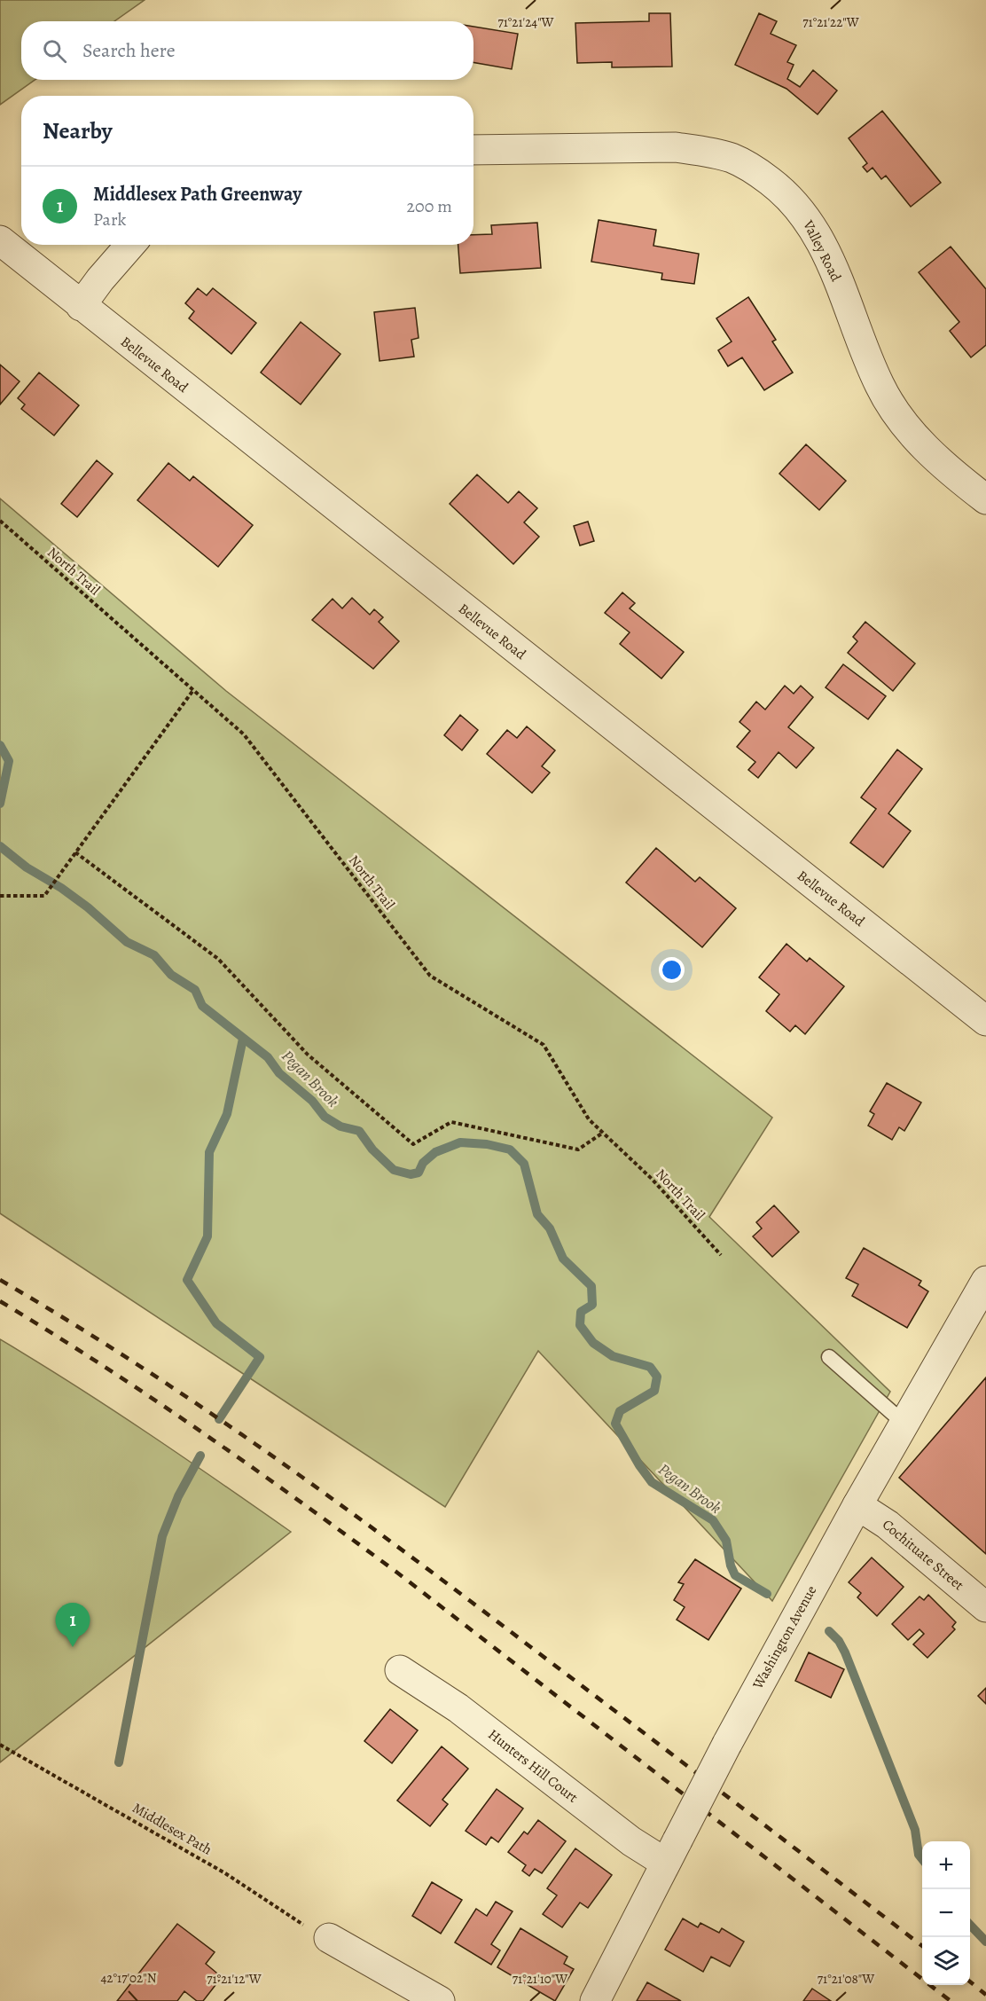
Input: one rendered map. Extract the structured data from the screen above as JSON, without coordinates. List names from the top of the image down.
{
  "streets": {
    "street": [
      "Valley Road",
      "Bellevue Road",
      "Cochituate Street",
      "Washington Avenue",
      "Hunters Hill Court"
    ],
    "path": ["North Trail", "Middlesex Path"]
  },
  "crossings": [
    ["Cochituate Street", "Washington Avenue"],
    ["Washington Avenue", "Hunters Hill Court"]
  ],
  "water": ["Pegan Brook"],
  "page": {
    "search": "Search here",
    "heading": "Nearby",
    "list": [
      {
        "mark": "1",
        "name": "Middlesex Path Greenway",
        "note": "Park",
        "value": "200 m"
      }
    ],
    "pins": "1",
    "map_buttons": ["+", "−"]
  },
  "coordinates": [
    "71°21'24\"W",
    "71°21'22\"W",
    "42°17'02\"N",
    "71°21'12\"W",
    "71°21'10\"W",
    "71°21'08\"W"
  ]
}
